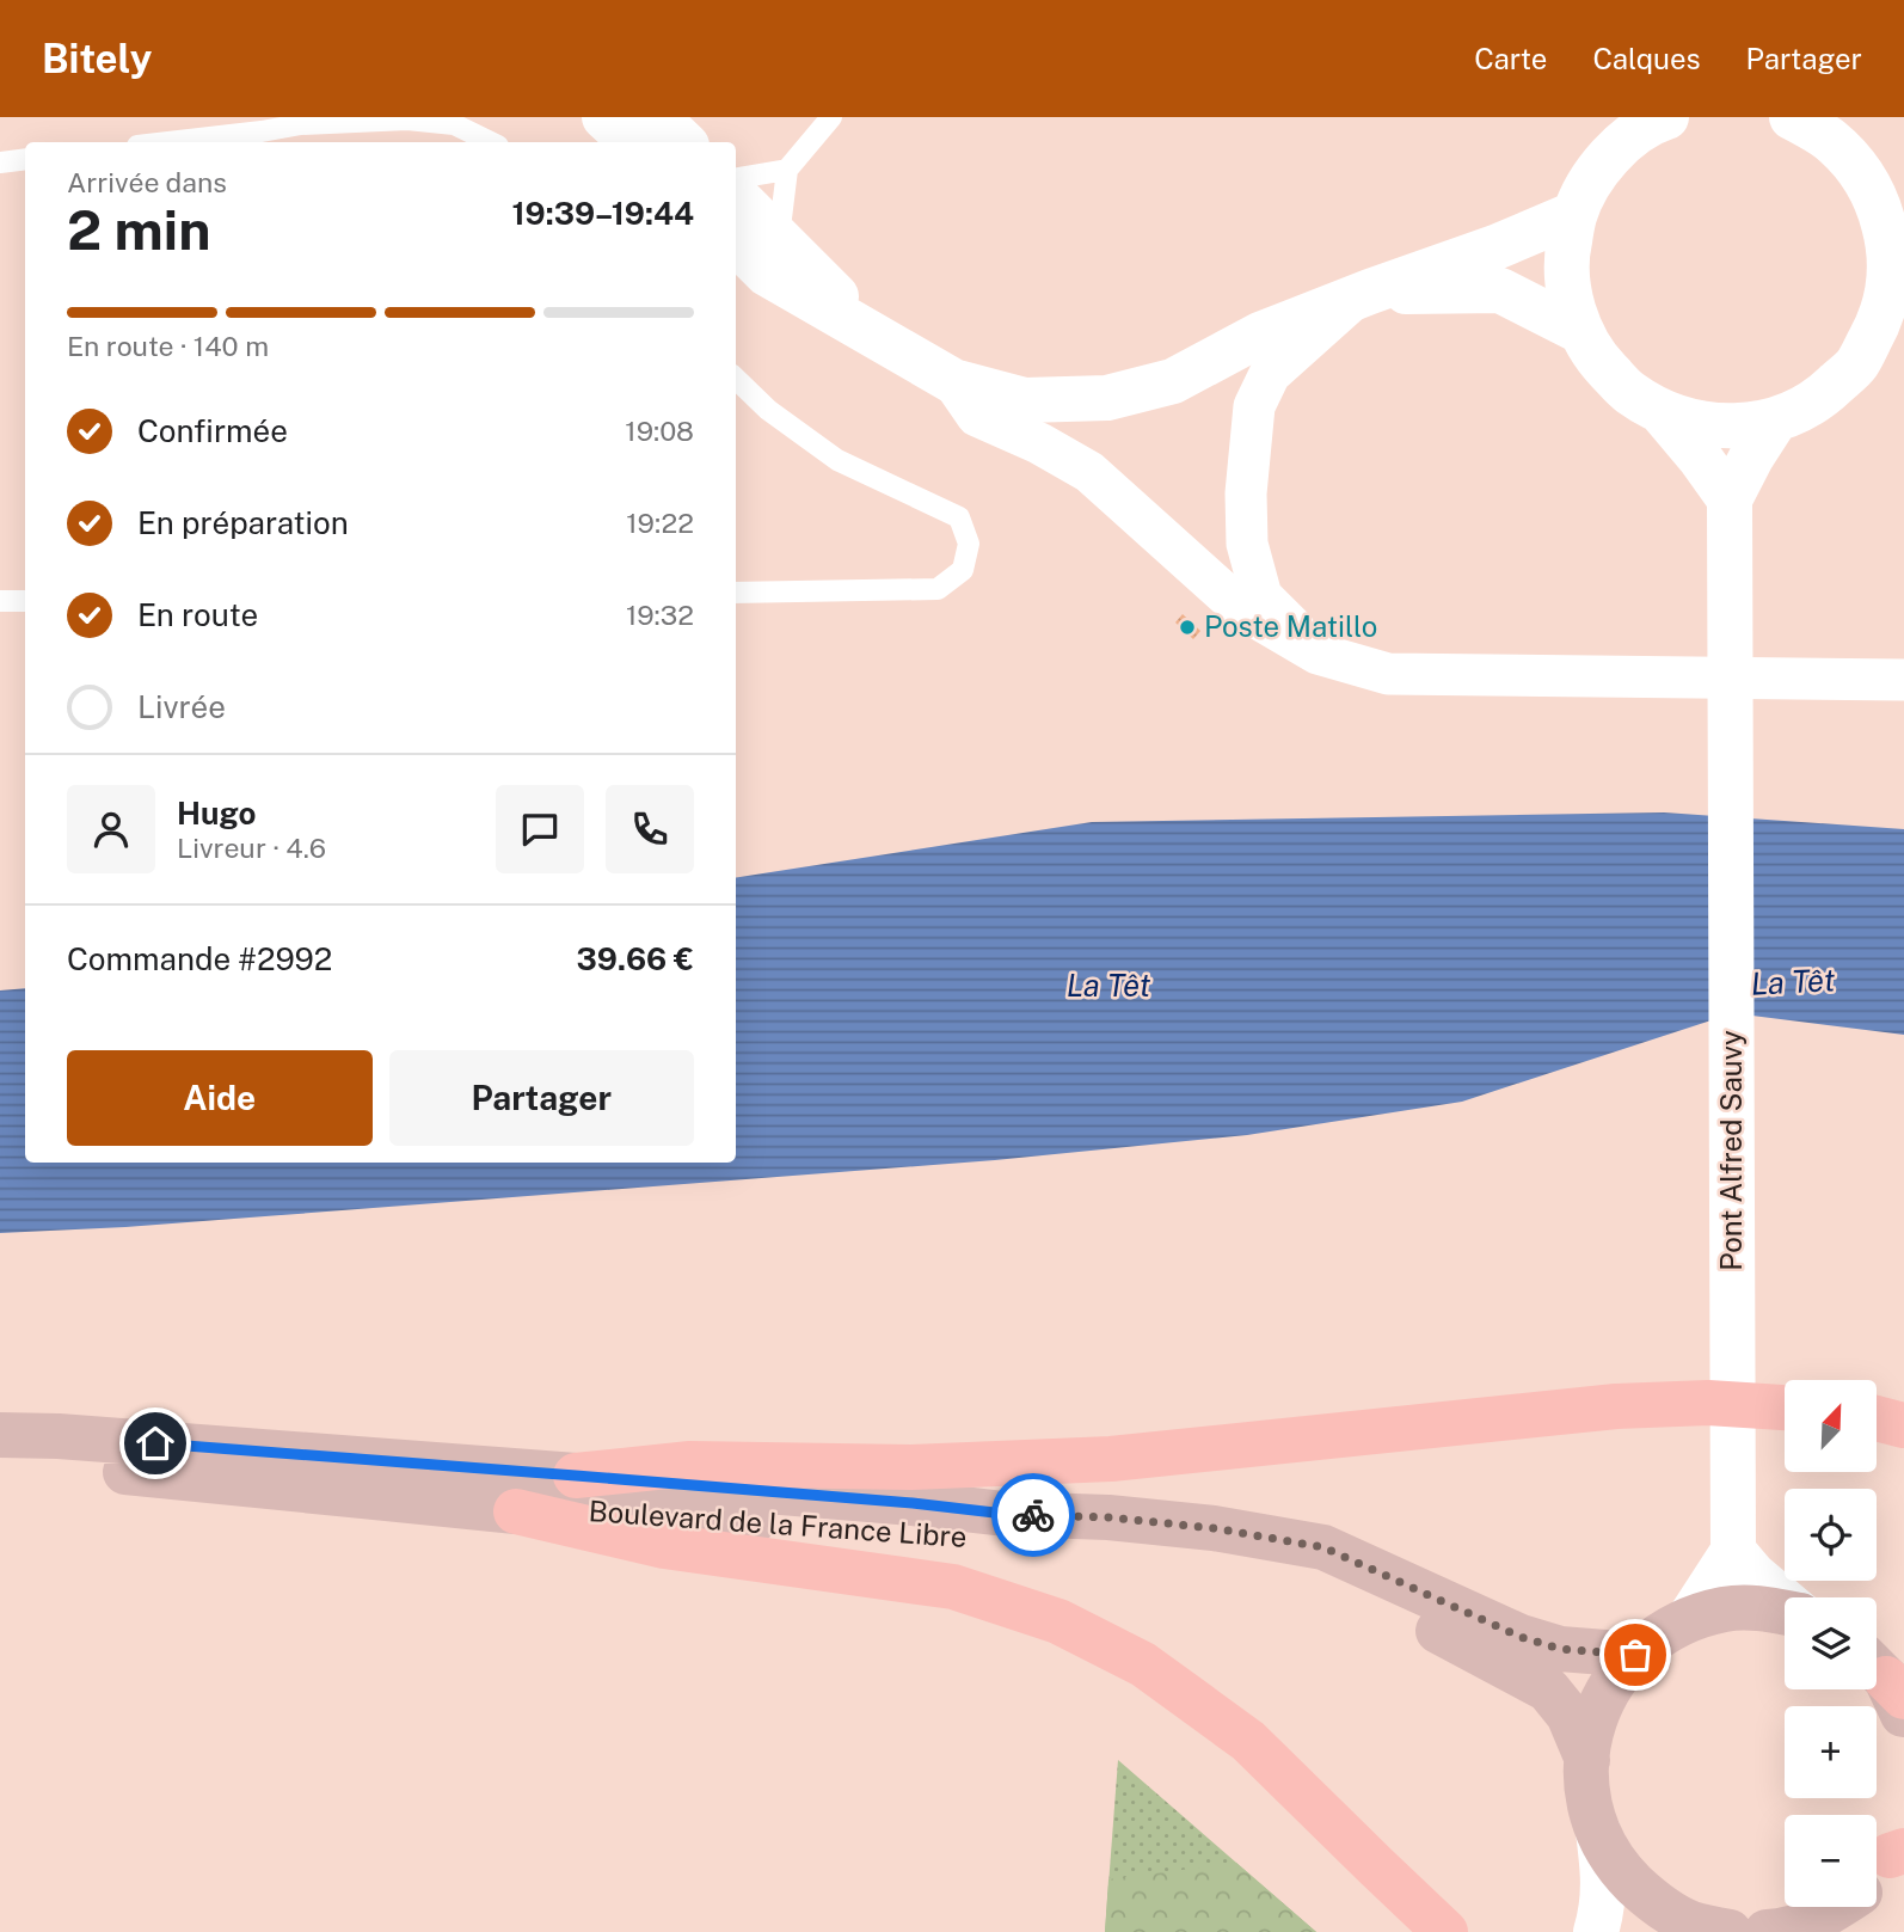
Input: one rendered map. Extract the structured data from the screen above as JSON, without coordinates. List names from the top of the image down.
{
  "streets": {
    "main road": ["Pont Alfred Sauvy", "Boulevard de la France Libre"]
  },
  "water": ["La Têt"],
  "places": ["Poste Matillo"],
  "north": "top right",
  "page": {
    "header": "Bitely",
    "nav": ["Carte", "Calques", "Partager"],
    "heading": ["2 min", "Arrivée dans", "19:39–19:44"],
    "panel": [
      "Hugo",
      "Livreur · 4.6",
      "Commande #2992",
      "39.66 €"
    ],
    "bar": "En route · 140 m",
    "list": [
      ["Confirmée", "19:08"],
      ["En préparation", "19:22"],
      ["En route", "19:32"],
      "Livrée"
    ],
    "buttons": ["Aide", "Partager"],
    "map_buttons": ["+", "−"]
  }
}
